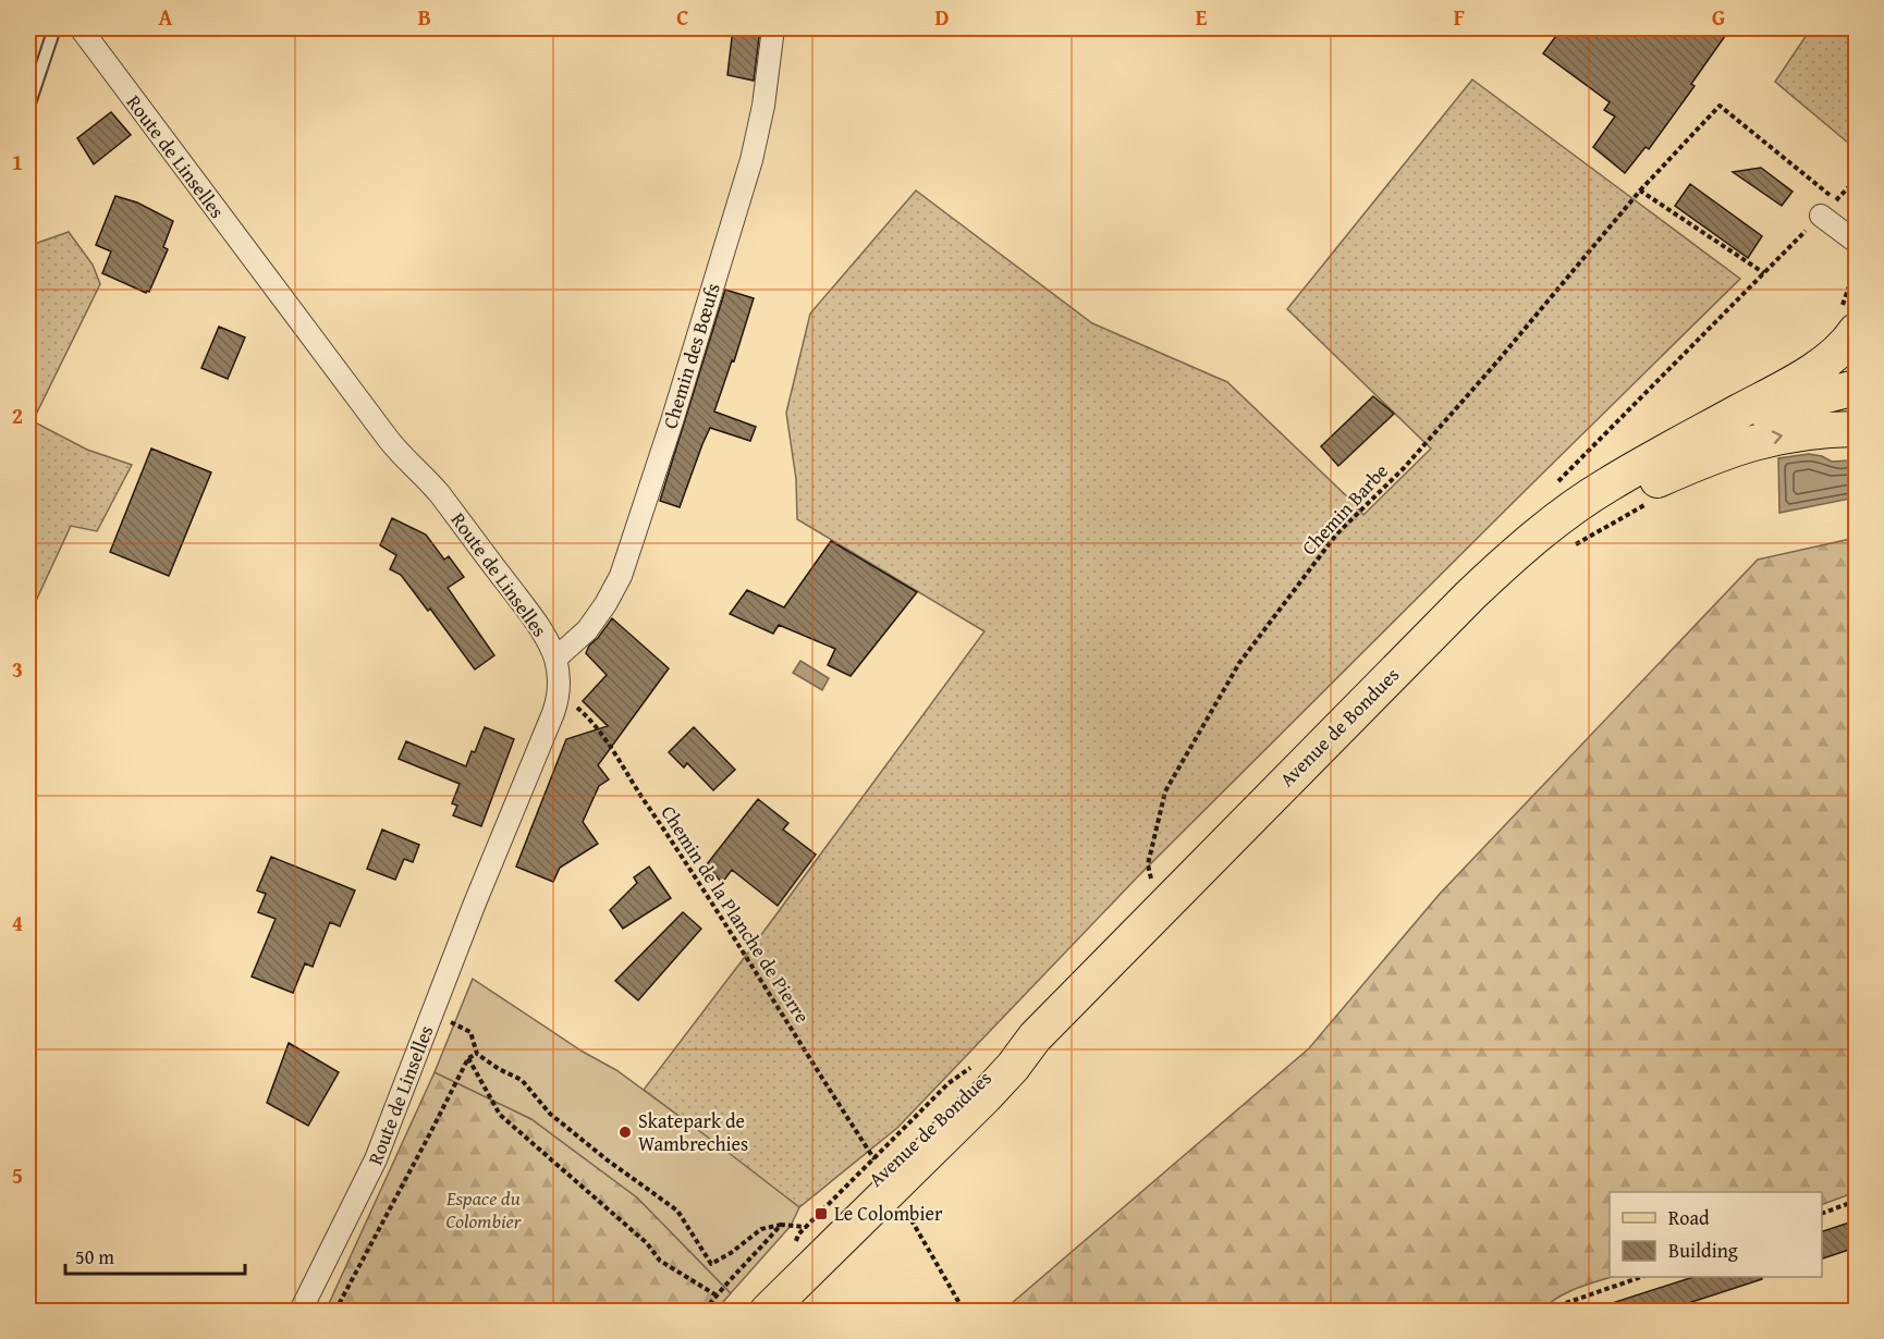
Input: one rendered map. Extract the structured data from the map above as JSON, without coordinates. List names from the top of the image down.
{
  "streets": {
    "main road": ["Avenue de Bondues"],
    "street": ["Route de Linselles", "Chemin des Bœufs"],
    "path": ["Chemin Barbe", "Chemin de la Planche de Pierre"]
  },
  "crossings": [
    ["Route de Linselles", "Chemin des Bœufs"],
    ["Route de Linselles", "Chemin de la Planche de Pierre"],
    ["Avenue de Bondues", "Chemin de la Planche de Pierre"]
  ],
  "parks": ["Espace du Colombier"],
  "places": {
    "other": ["Skatepark de Wambrechies"],
    "transit": ["Le Colombier"]
  },
  "legend": ["Road", "Building"],
  "scale_bar": "50 m",
  "grid": {
    "columns": [
      "A",
      "B",
      "C",
      "D",
      "E",
      "F",
      "G"
    ],
    "rows": [
      "1",
      "2",
      "3",
      "4",
      "5"
    ]
  }
}
